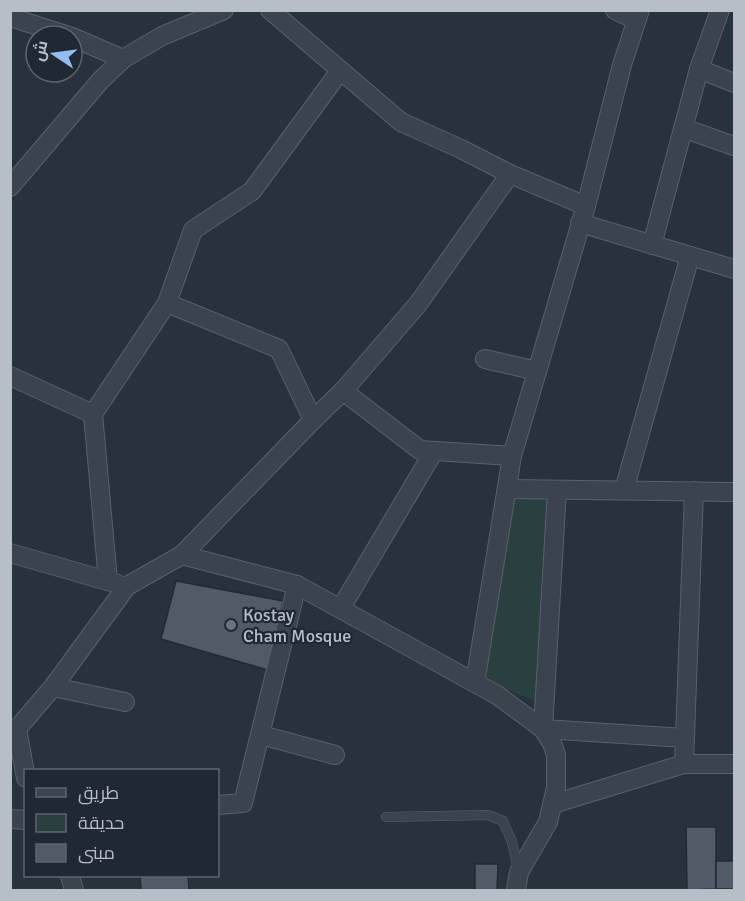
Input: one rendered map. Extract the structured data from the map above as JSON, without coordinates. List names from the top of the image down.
{
  "places": ["Kostay Cham Mosque"],
  "legend": ["طريق", "حديقة", "مبنى"],
  "north": "left"
}
